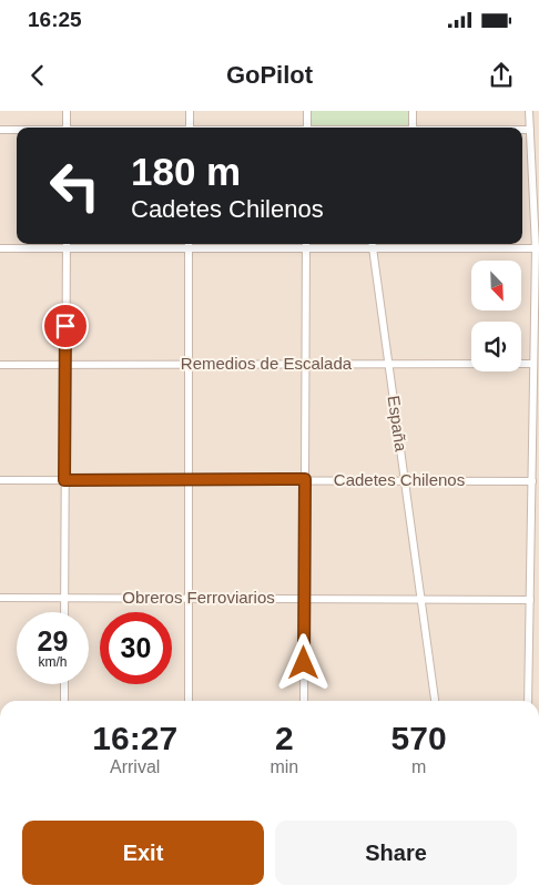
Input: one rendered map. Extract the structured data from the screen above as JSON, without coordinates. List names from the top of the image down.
{
  "streets": {
    "street": [
      "Remedios de Escalada",
      "España",
      "Cadetes Chilenos",
      "Obreros Ferroviarios"
    ]
  },
  "crossings": [
    ["Remedios de Escalada", "España"],
    ["España", "Cadetes Chilenos"],
    ["España", "Obreros Ferroviarios"]
  ],
  "north": "bottom right",
  "page": {
    "status": "16:25",
    "header": "GoPilot",
    "turn": ["180 m", "Cadetes Chilenos"],
    "speed": "29 km/h",
    "limit": "30",
    "eta": [
      "16:27",
      "Arrival",
      "2",
      "min",
      "570",
      "m"
    ],
    "buttons": ["Exit", "Share"]
  }
}
